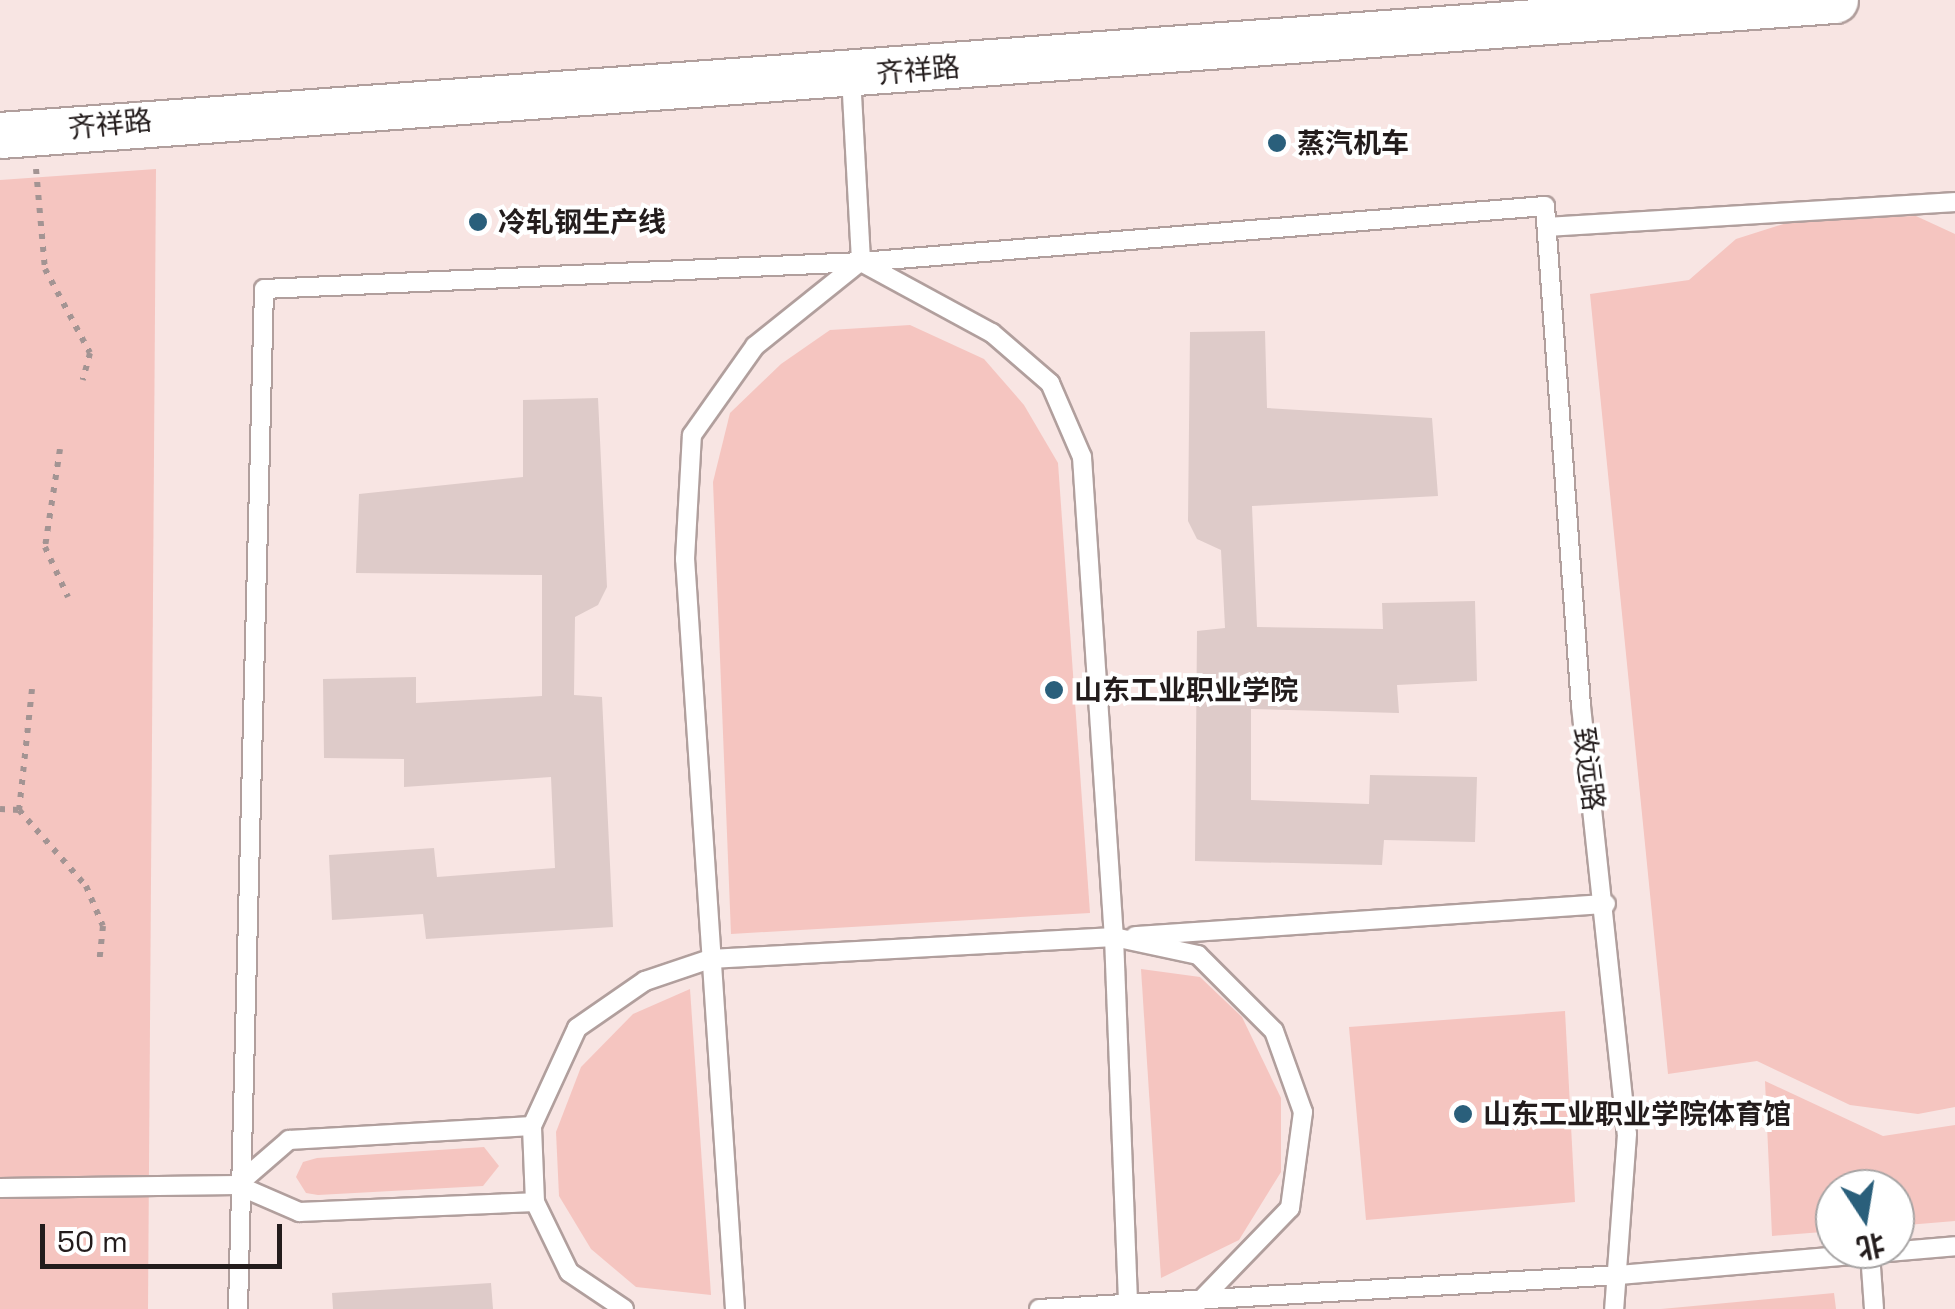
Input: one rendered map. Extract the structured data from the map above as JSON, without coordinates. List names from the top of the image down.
{
  "streets": {
    "street": ["齐祥路"],
    "lane": ["致远路"]
  },
  "places": [
    "蒸汽机车",
    "冷轧钢生产线",
    "山东工业职业学院",
    "山东工业职业学院体育馆"
  ],
  "scale_bar": "50 m",
  "north": "bottom"
}
